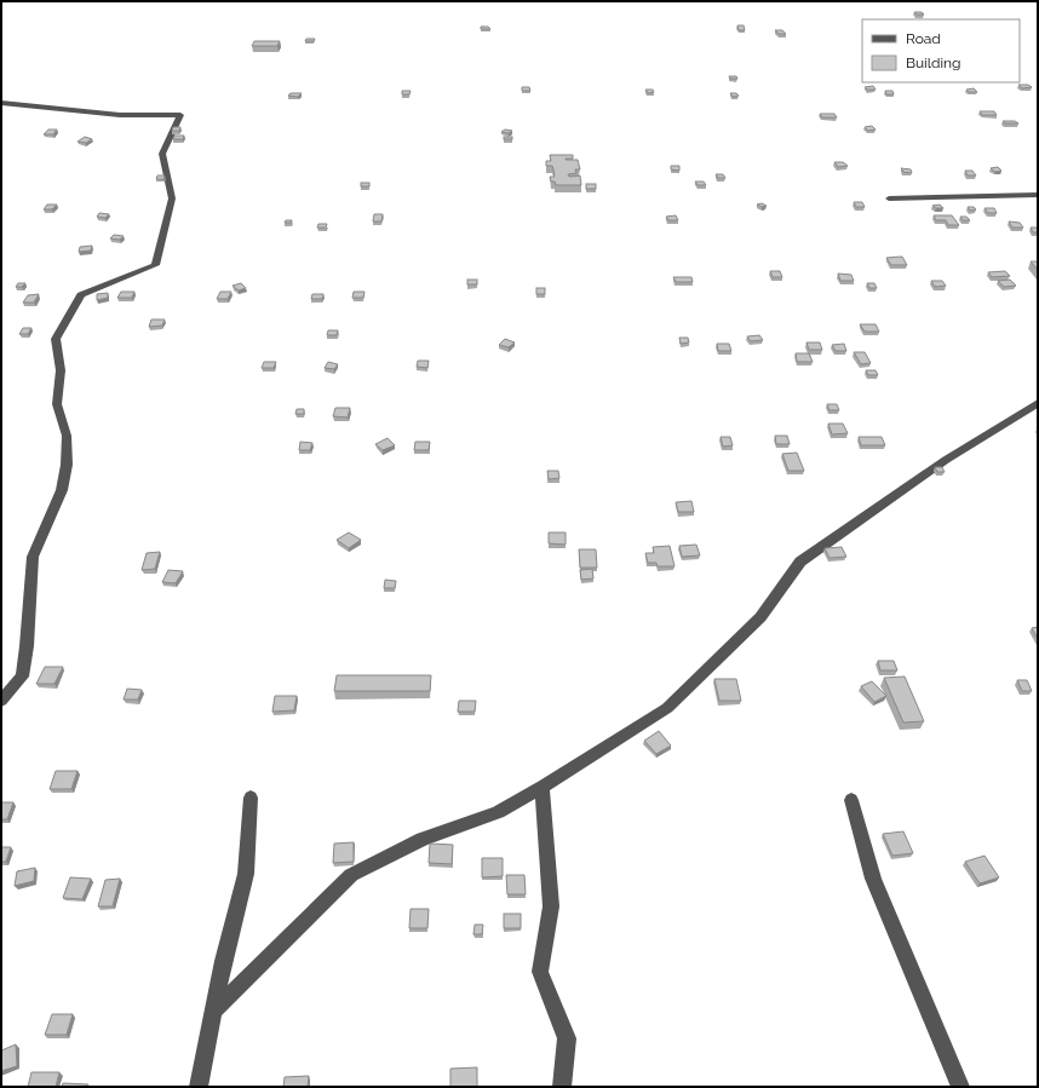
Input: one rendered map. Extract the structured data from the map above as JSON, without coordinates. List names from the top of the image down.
{
  "legend": ["Road", "Building"]
}
